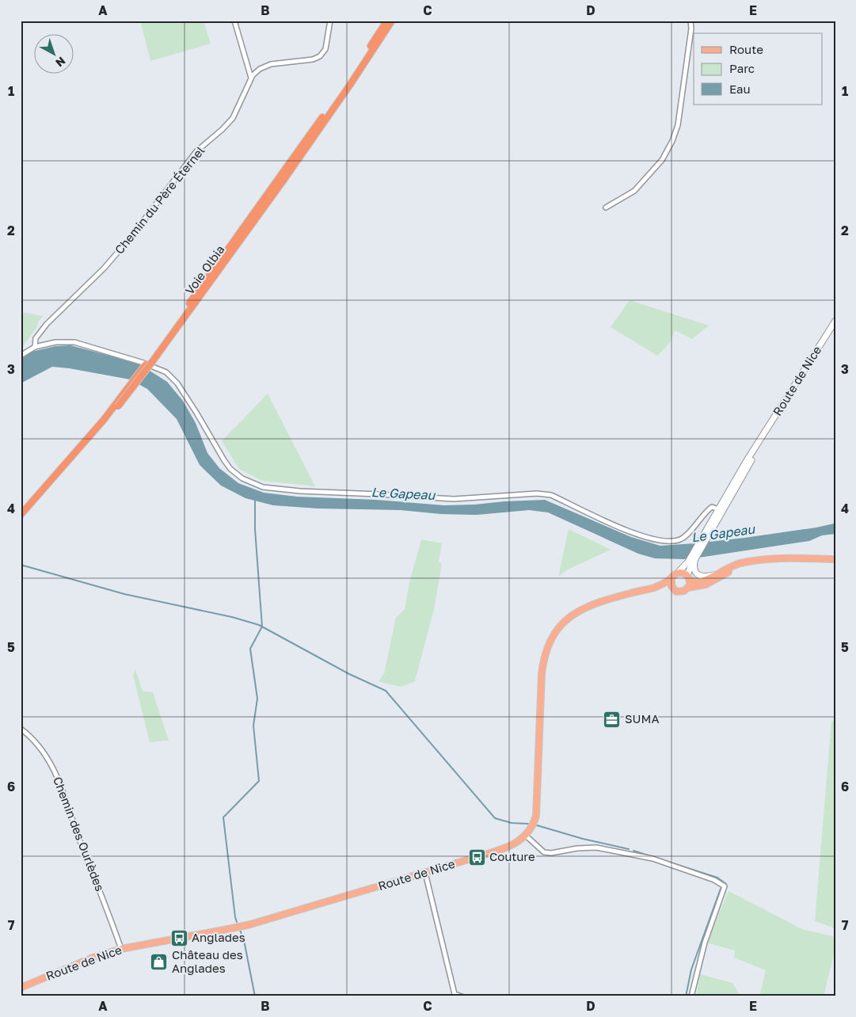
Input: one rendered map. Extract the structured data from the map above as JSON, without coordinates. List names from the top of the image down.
{
  "streets": {
    "highway": ["Voie Olbia"],
    "main road": ["Route de Nice"],
    "street": ["Chemin du Père Éternel", "Chemin des Ourlèdes"]
  },
  "crossings": [
    ["Route de Nice", "Chemin des Ourlèdes"]
  ],
  "water": ["Le Gapeau"],
  "places": {
    "office": ["SUMA"],
    "bus stop": ["Couture", "Anglades"],
    "shop": ["Château des Anglades"]
  },
  "legend": ["Route", "Parc", "Eau"],
  "north": "bottom right",
  "grid": {
    "columns": [
      "A",
      "B",
      "C",
      "D",
      "E"
    ],
    "rows": [
      "1",
      "2",
      "3",
      "4",
      "5",
      "6",
      "7"
    ]
  }
}
